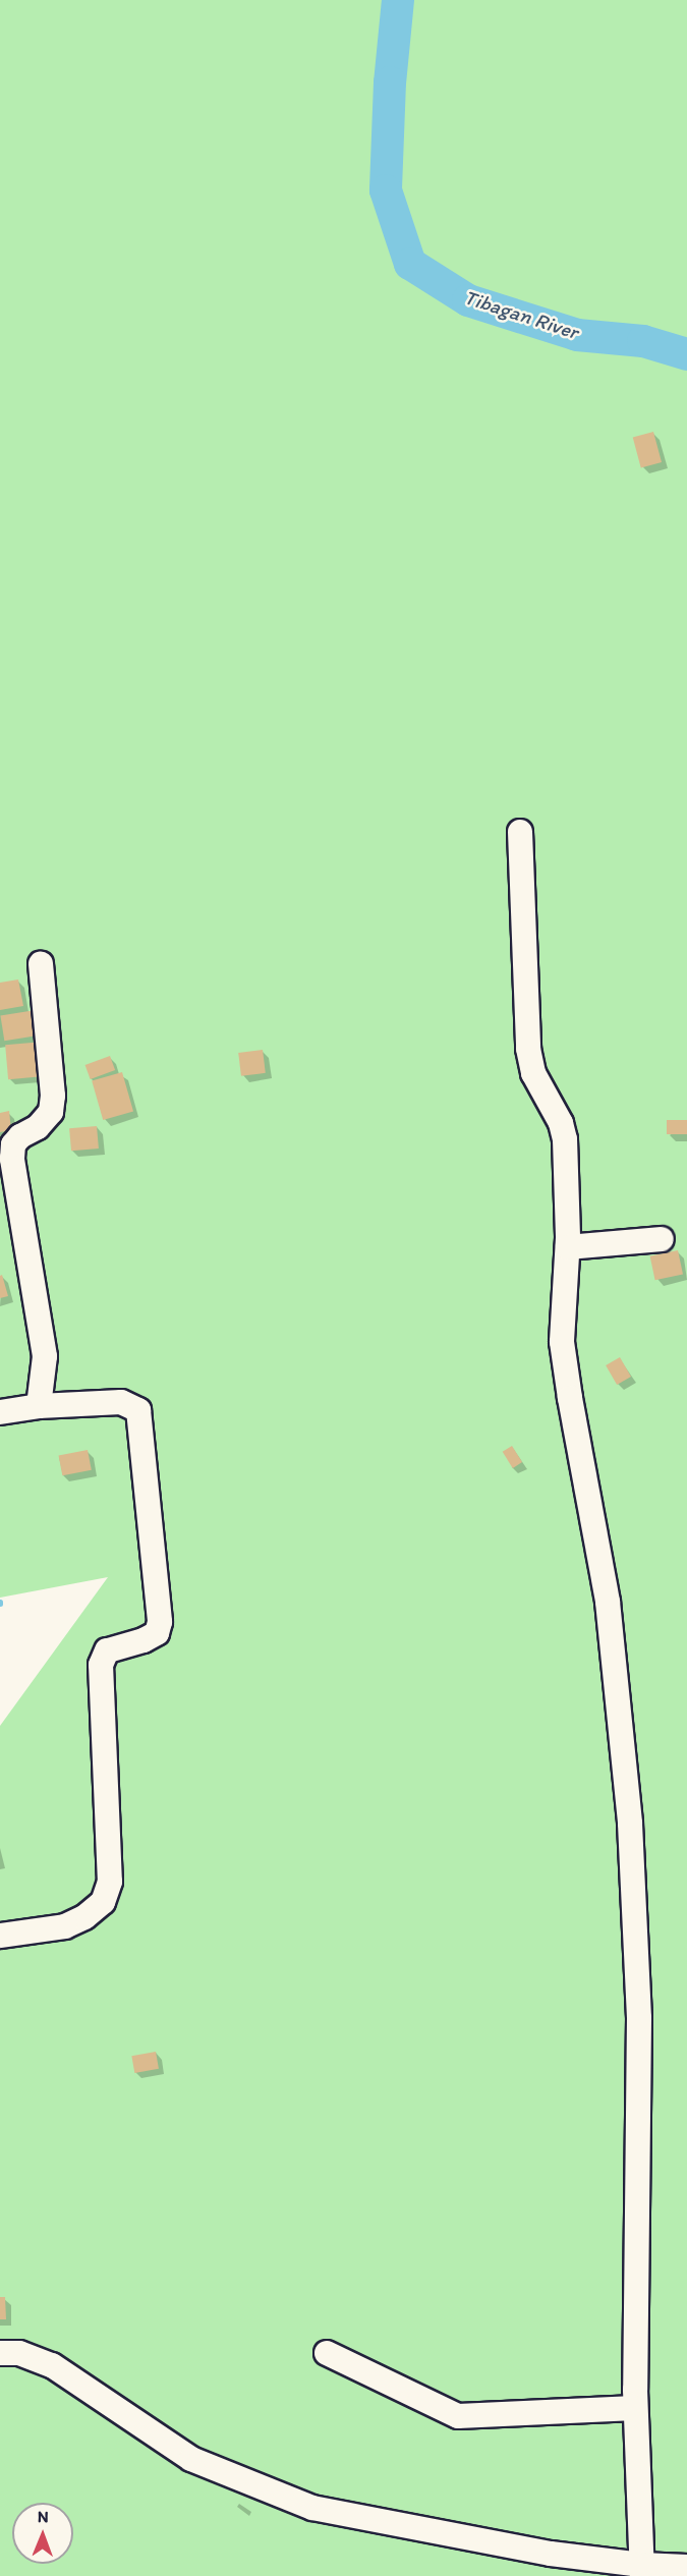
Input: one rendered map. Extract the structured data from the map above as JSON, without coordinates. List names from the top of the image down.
{
  "water": ["Tibagan River"],
  "north": "top"
}
